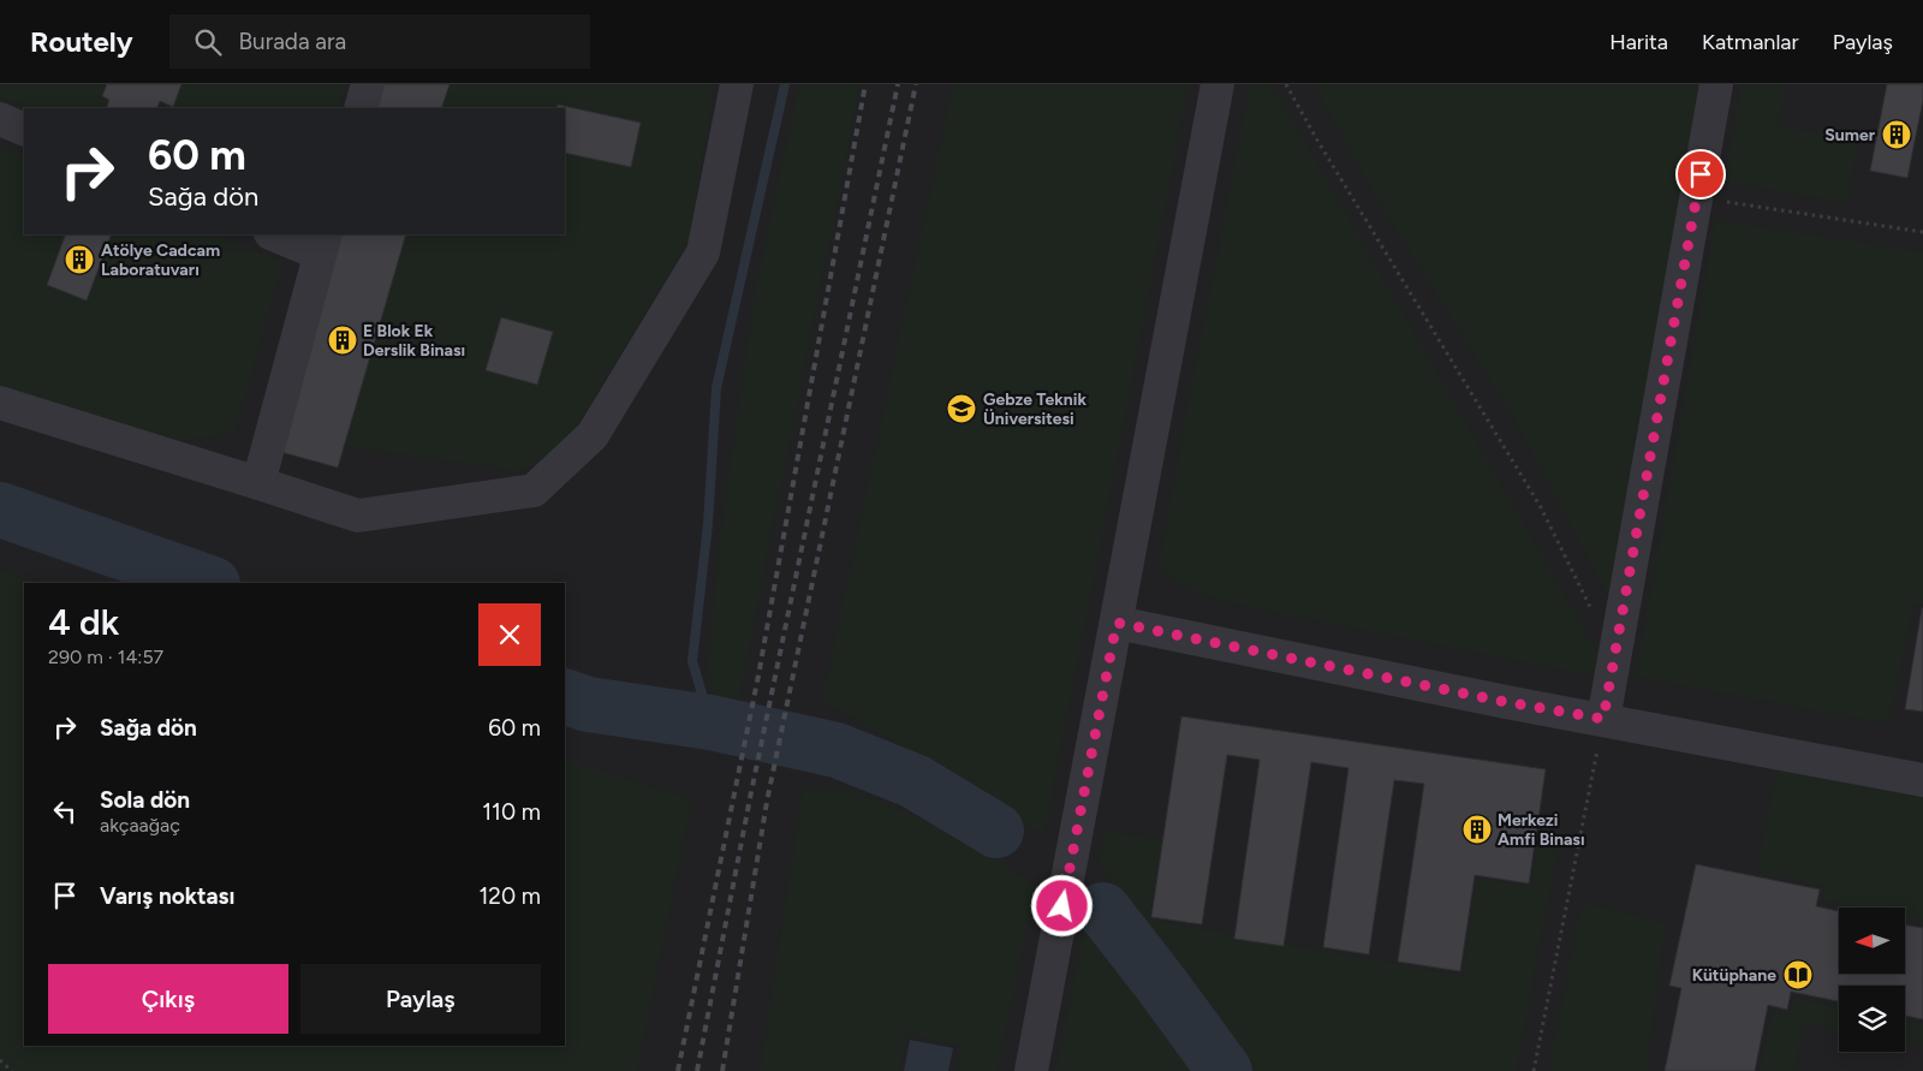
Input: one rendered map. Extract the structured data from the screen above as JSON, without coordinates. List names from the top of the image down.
{
  "places": {
    "building": [
      "Sumer",
      "Atölye Cadcam Laboratuvarı",
      "E Blok Ek Derslik Binası",
      "Merkezi Amfi Binası"
    ],
    "school or university": ["Gebze Teknik Üniversitesi"],
    "library": ["Kütüphane"]
  },
  "north": "left",
  "page": {
    "header": "Routely",
    "search": "Burada ara",
    "nav": ["Harita", "Katmanlar", "Paylaş"],
    "turn": ["60 m", "Sağa dön"],
    "heading": ["4 dk", "290 m · 14:57"],
    "list": [
      {
        "name": "Sağa dön",
        "value": "60 m"
      },
      {
        "name": "Sola dön",
        "note": "akçaağaç",
        "value": "110 m"
      },
      {
        "name": "Varış noktası",
        "value": "120 m"
      }
    ],
    "buttons": ["Çıkış", "Paylaş"]
  }
}
